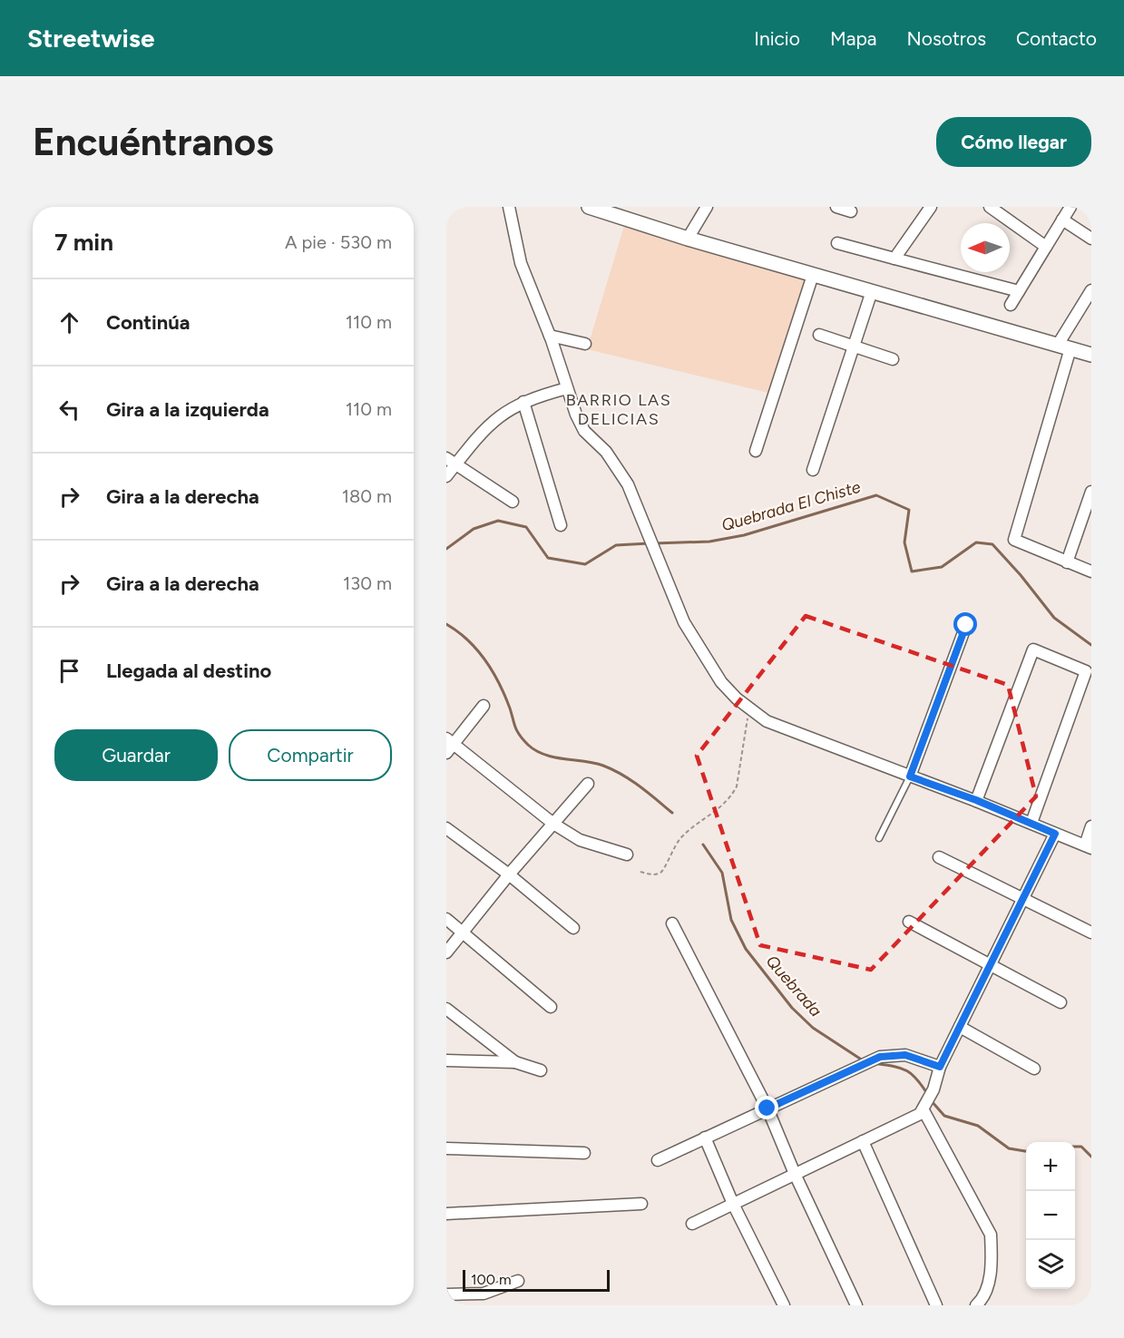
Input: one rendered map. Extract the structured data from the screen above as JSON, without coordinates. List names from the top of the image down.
{
  "districts": ["BARRIO LAS DELICIAS"],
  "water": ["Quebrada El Chiste", "Quebrada"],
  "scale_bar": "100 m",
  "north": "left",
  "page": {
    "header": "Streetwise",
    "nav": [
      "Inicio",
      "Mapa",
      "Nosotros",
      "Contacto"
    ],
    "buttons": [
      "Cómo llegar",
      ["Guardar", "Compartir"]
    ],
    "title": "Encuéntranos",
    "heading": ["7 min", "A pie · 530 m"],
    "list": [
      ["Continúa", "110 m"],
      ["Gira a la izquierda", "110 m"],
      ["Gira a la derecha", "180 m"],
      ["Gira a la derecha", "130 m"],
      "Llegada al destino"
    ],
    "map_buttons": ["+", "−"],
    "scale": "100 m"
  }
}
